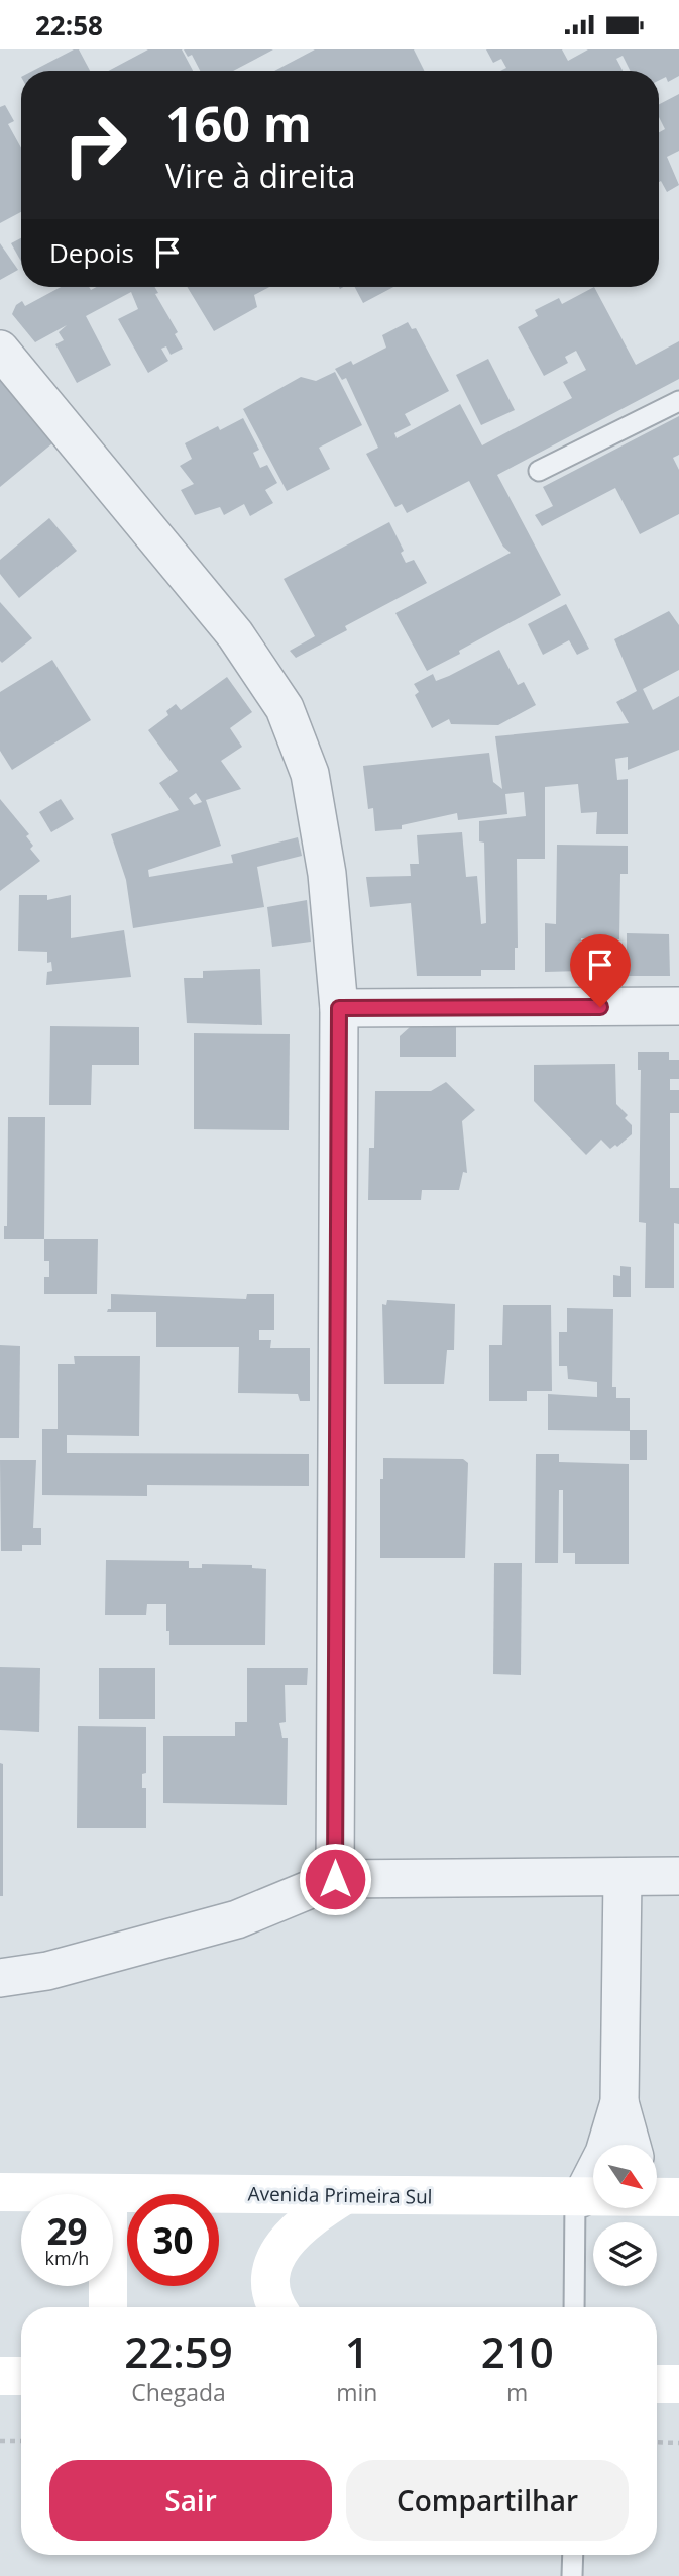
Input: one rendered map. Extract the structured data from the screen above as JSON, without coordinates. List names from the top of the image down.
{
  "streets": {
    "main road": ["Avenida Primeira Sul"]
  },
  "north": "bottom right",
  "page": {
    "status": "22:58",
    "turn": ["160 m", "Vire à direita"],
    "then": "Depois",
    "speed": "29 km/h",
    "limit": "30",
    "eta": [
      "22:59",
      "Chegada",
      "1",
      "min",
      "210",
      "m"
    ],
    "buttons": ["Sair", "Compartilhar"]
  }
}
